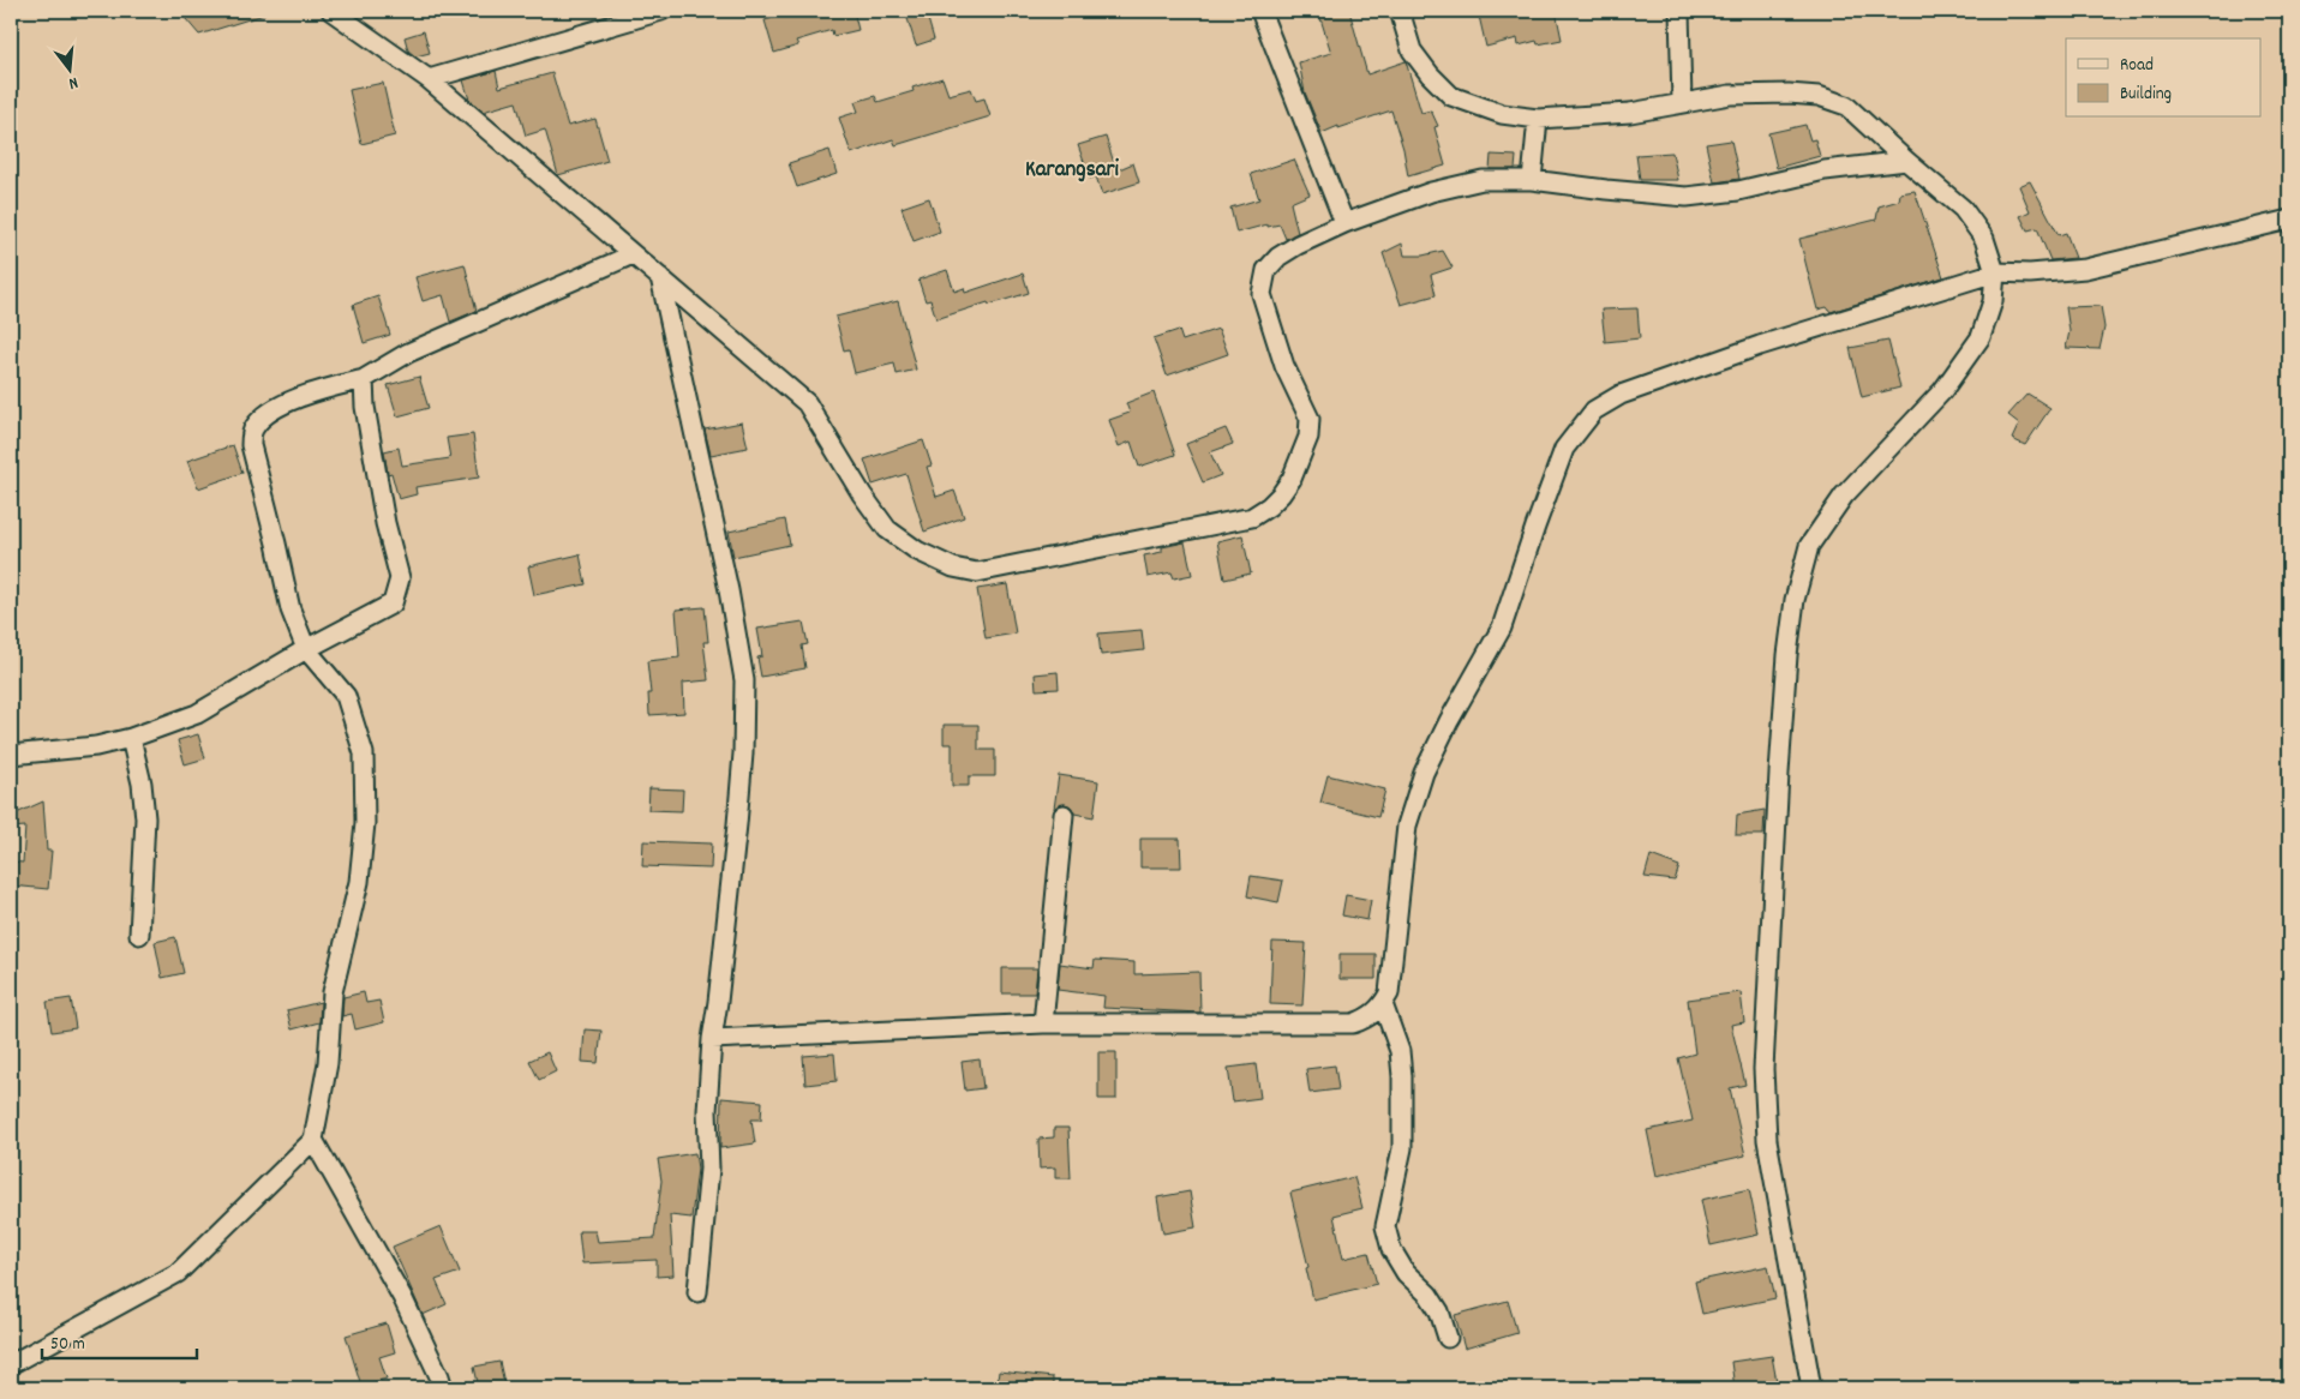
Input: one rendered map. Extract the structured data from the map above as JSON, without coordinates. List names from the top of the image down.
{
  "districts": ["Karangsari"],
  "legend": ["Road", "Building"],
  "scale_bar": "50 m",
  "north": "bottom"
}
